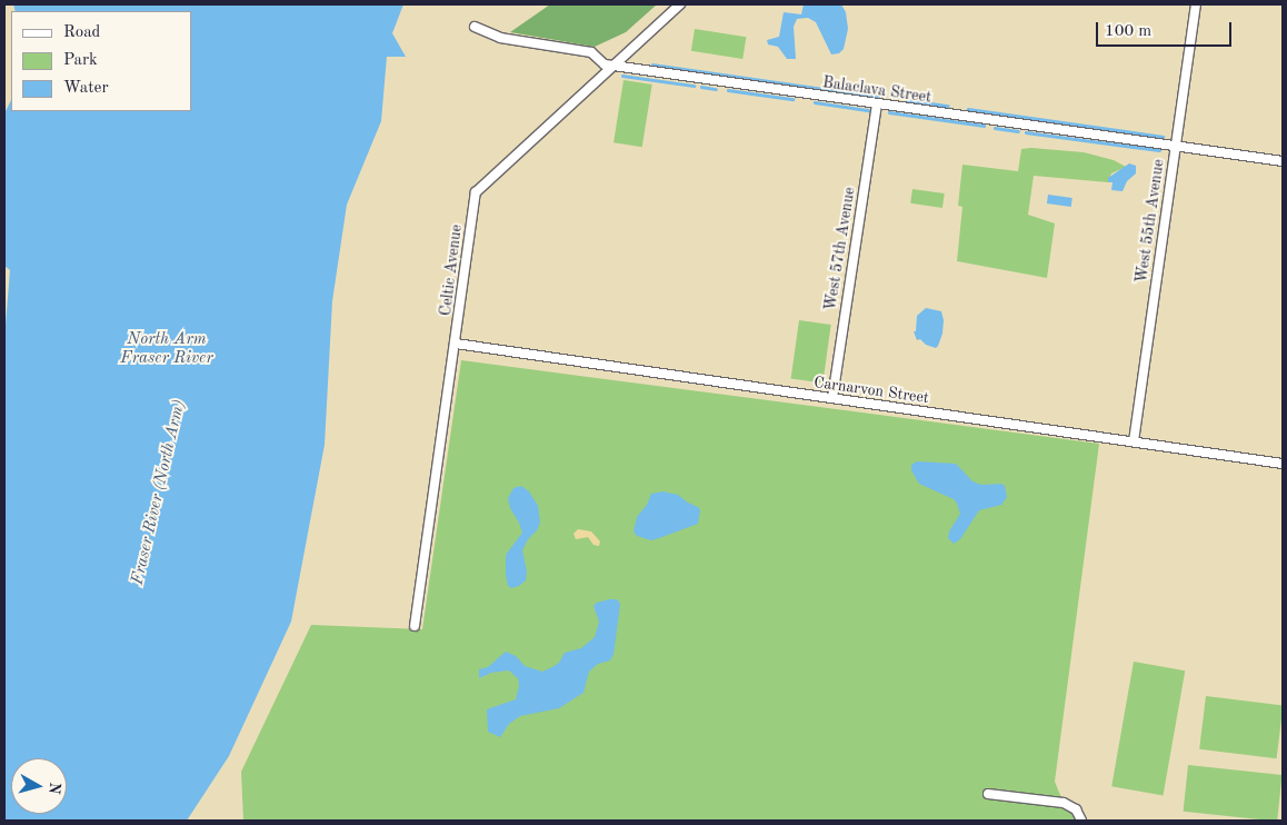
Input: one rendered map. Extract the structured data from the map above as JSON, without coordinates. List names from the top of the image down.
{
  "streets": {
    "street": [
      "Balaclava Street",
      "West 55th Avenue",
      "West 57th Avenue",
      "Celtic Avenue",
      "Carnarvon Street"
    ]
  },
  "crossings": [
    ["Balaclava Street", "West 55th Avenue"],
    ["Balaclava Street", "West 57th Avenue"],
    ["Balaclava Street", "Celtic Avenue"],
    ["West 55th Avenue", "Carnarvon Street"],
    ["West 57th Avenue", "Carnarvon Street"],
    ["Celtic Avenue", "Carnarvon Street"]
  ],
  "water": ["North Arm Fraser River", "Fraser River (North Arm)"],
  "legend": ["Road", "Park", "Water"],
  "scale_bar": "100 m",
  "north": "right"
}
